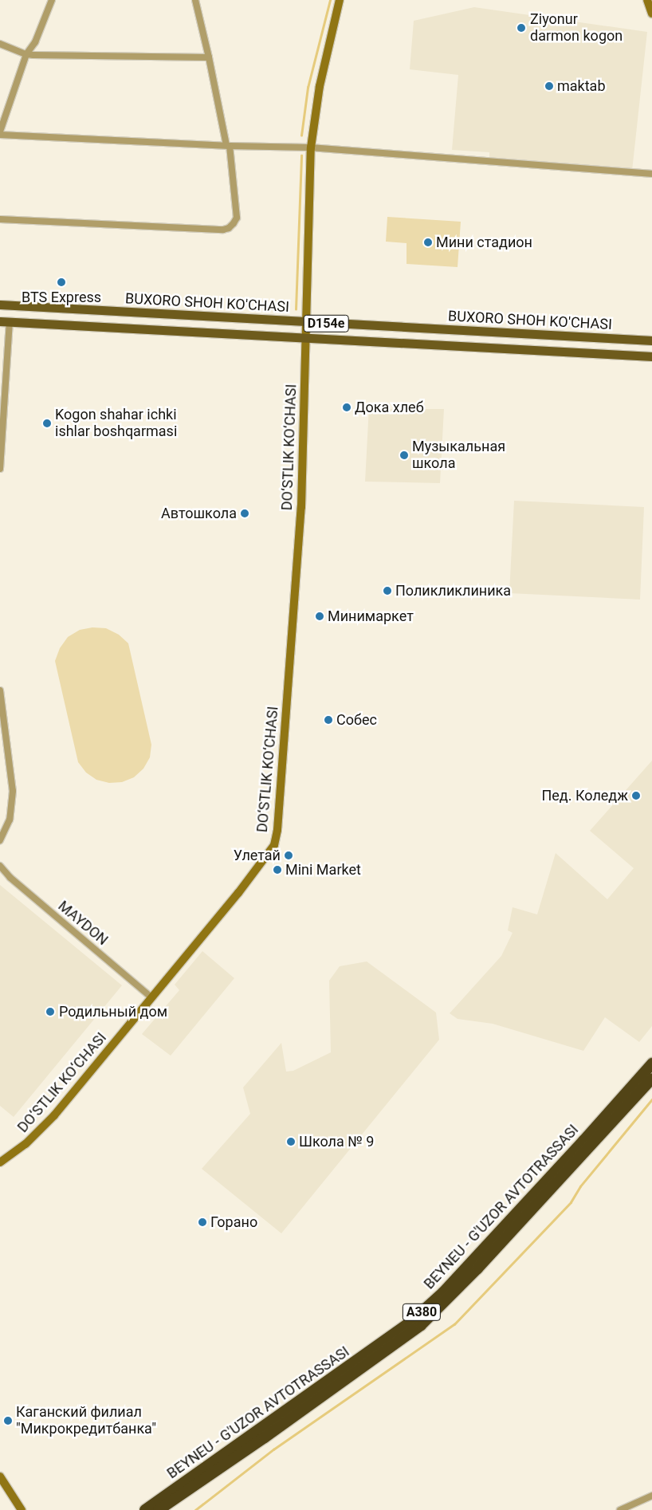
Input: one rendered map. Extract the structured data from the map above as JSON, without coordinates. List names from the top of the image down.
{
  "streets": {
    "highway": ["BEYNEU - G'UZOR AVTOTRASSASI", "A380"],
    "main road": ["BUXORO SHOH KO'CHASI", "D154e"],
    "street": ["DO‘STLIK KO‘CHASI", "MAYDON"]
  },
  "crossings": [
    ["BUXORO SHOH KO'CHASI", "DO‘STLIK KO‘CHASI"],
    ["DO‘STLIK KO‘CHASI", "MAYDON"]
  ],
  "places": [
    "Ziyonur darmon kogon",
    "maktab",
    "Мини стадион",
    "BTS Express",
    "Дока хлеб",
    "Kogon shahar ichki ishlar boshqarmasi",
    "Музыкальная школа",
    "Автошкола",
    "Поликликлиника",
    "Минимаркет",
    "Собеc",
    "Пед. Коледж",
    "Улетай",
    "Mini Market",
    "Родильный дом",
    "Школа № 9",
    "Горано",
    "Каганский филиал \"Микрокредитбанка\""
  ]
}
